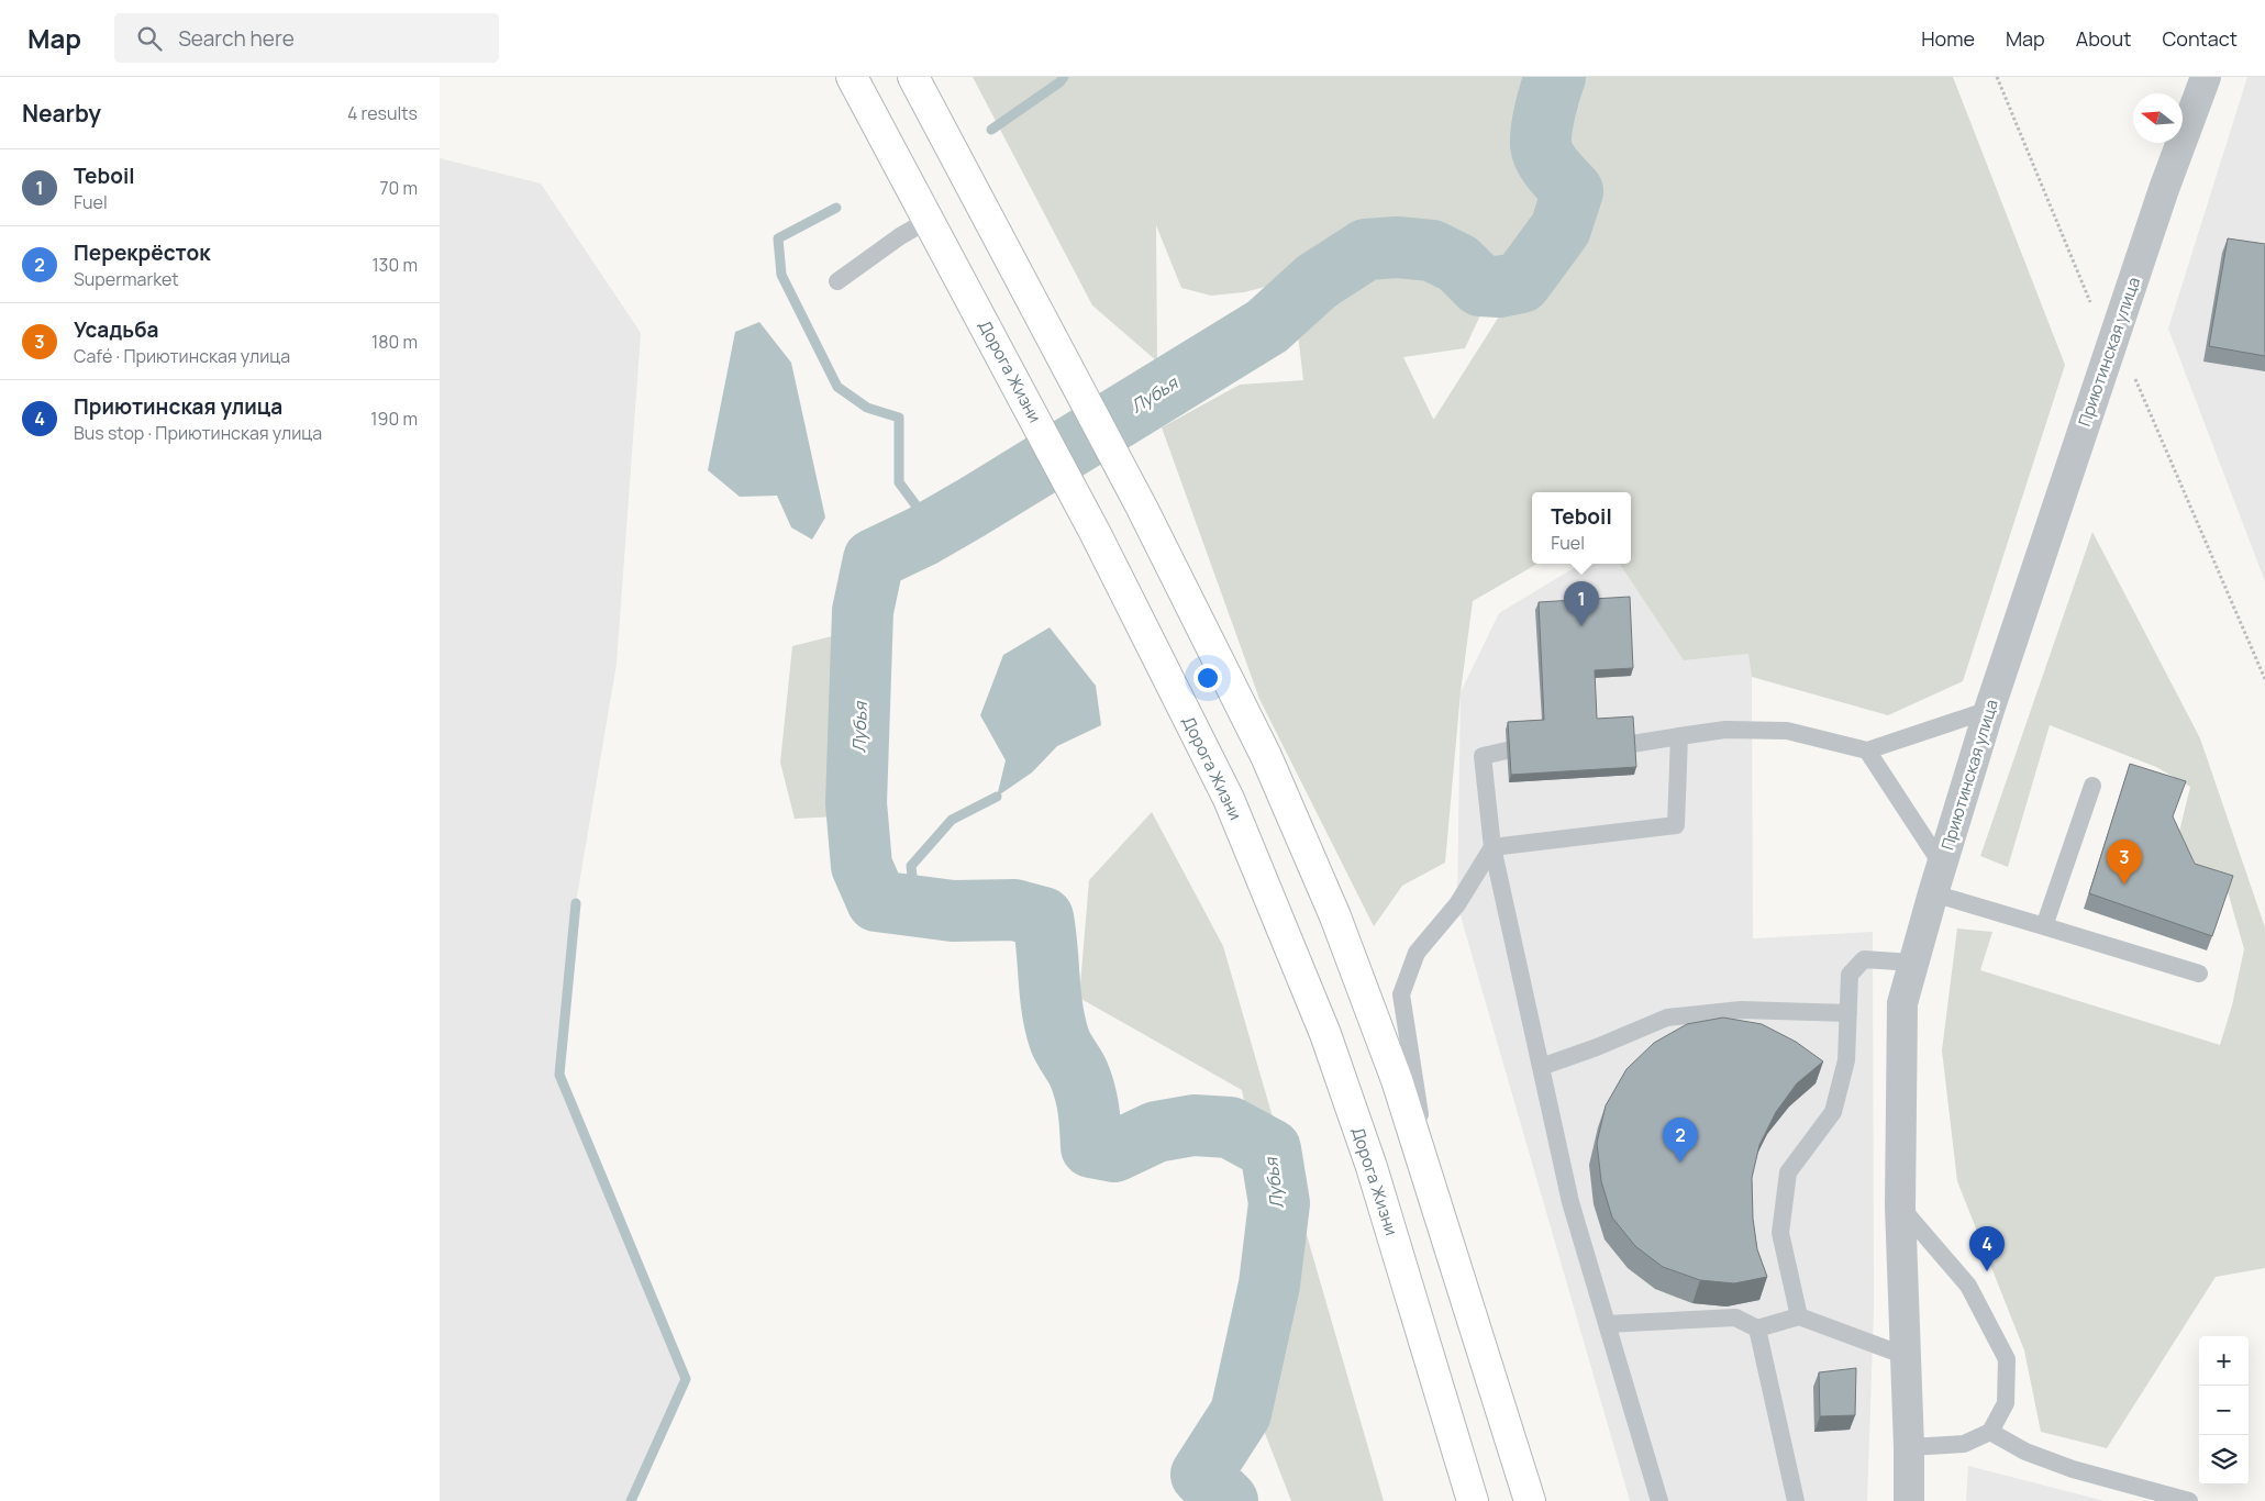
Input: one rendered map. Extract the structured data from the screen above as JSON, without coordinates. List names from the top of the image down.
{
  "streets": {
    "main road": ["Дорога Жизни"],
    "street": ["Приютинская улица"]
  },
  "water": ["Лубья"],
  "north": "left",
  "page": {
    "header": "Map",
    "search": "Search here",
    "nav": [
      "Home",
      "Map",
      "About",
      "Contact"
    ],
    "heading": ["Nearby", "4 results"],
    "list": [
      {
        "mark": "1",
        "name": "Teboil",
        "note": "Fuel",
        "value": "70 m"
      },
      {
        "mark": "2",
        "name": "Перекрёсток",
        "note": "Supermarket",
        "value": "130 m"
      },
      {
        "mark": "3",
        "name": "Усадьба",
        "note": "Café · Приютинская улица",
        "value": "180 m"
      },
      {
        "mark": "4",
        "name": "Приютинская улица",
        "note": "Bus stop · Приютинская улица",
        "value": "190 m"
      }
    ],
    "popup": ["Teboil", "Fuel"],
    "pins": [
      "1",
      "3",
      "2",
      "4"
    ],
    "map_buttons": ["+", "−"]
  }
}
